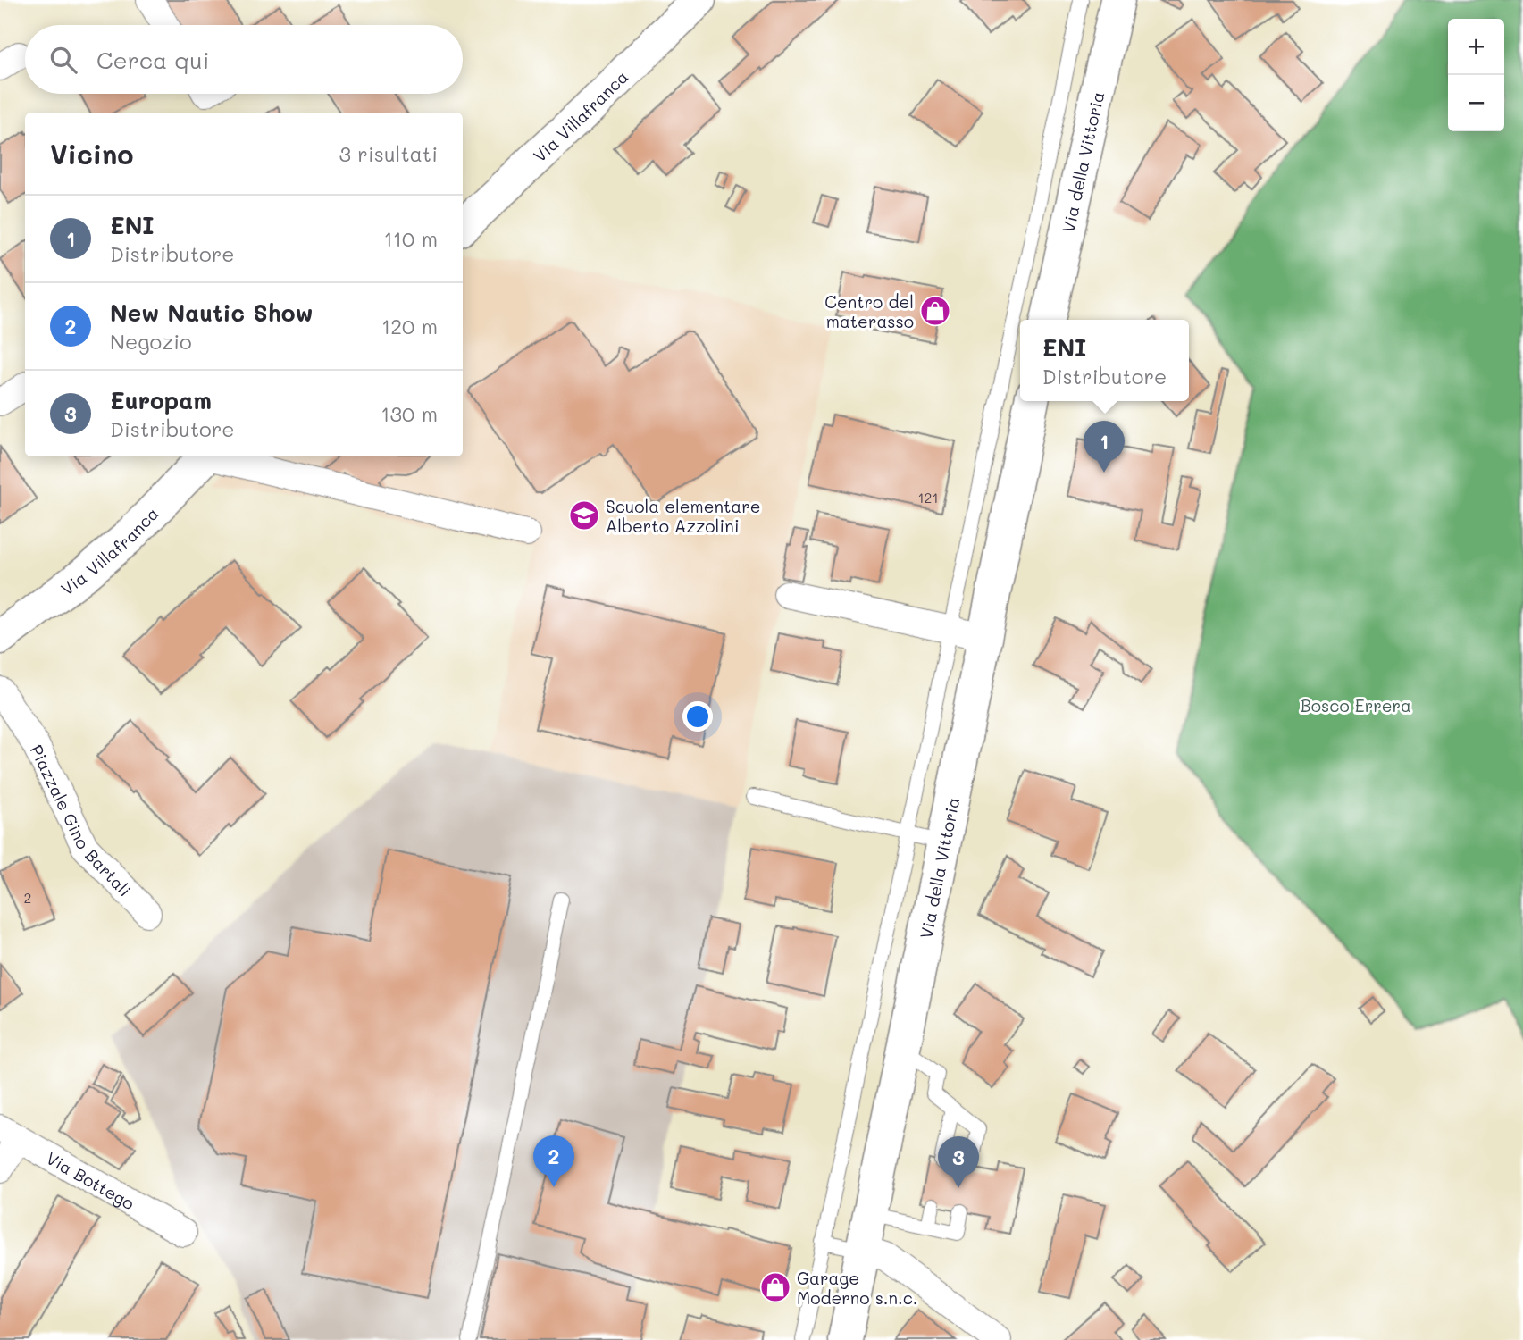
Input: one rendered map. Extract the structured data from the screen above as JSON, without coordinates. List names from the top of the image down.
{
  "streets": {
    "main road": ["Via Villafranca", "Via della Vittoria"],
    "street": ["Piazzale Gino Bartali", "Via Bottego"]
  },
  "parks": ["Bosco Errera"],
  "places": {
    "shop": ["Centro del materasso", "Garage Moderno s.n.c."],
    "school or university": ["Scuola elementare Alberto Azzolini"]
  },
  "house_numbers": ["121", "2"],
  "page": {
    "map_buttons": ["+", "−"],
    "search": "Cerca qui",
    "heading": ["Vicino", "3 risultati"],
    "list": [
      {
        "mark": "1",
        "name": "ENI",
        "note": "Distributore",
        "value": "110 m"
      },
      {
        "mark": "2",
        "name": "New Nautic Show",
        "note": "Negozio",
        "value": "120 m"
      },
      {
        "mark": "3",
        "name": "Europam",
        "note": "Distributore",
        "value": "130 m"
      }
    ],
    "popup": ["ENI", "Distributore"],
    "pins": ["1", "2", "3"]
  }
}
